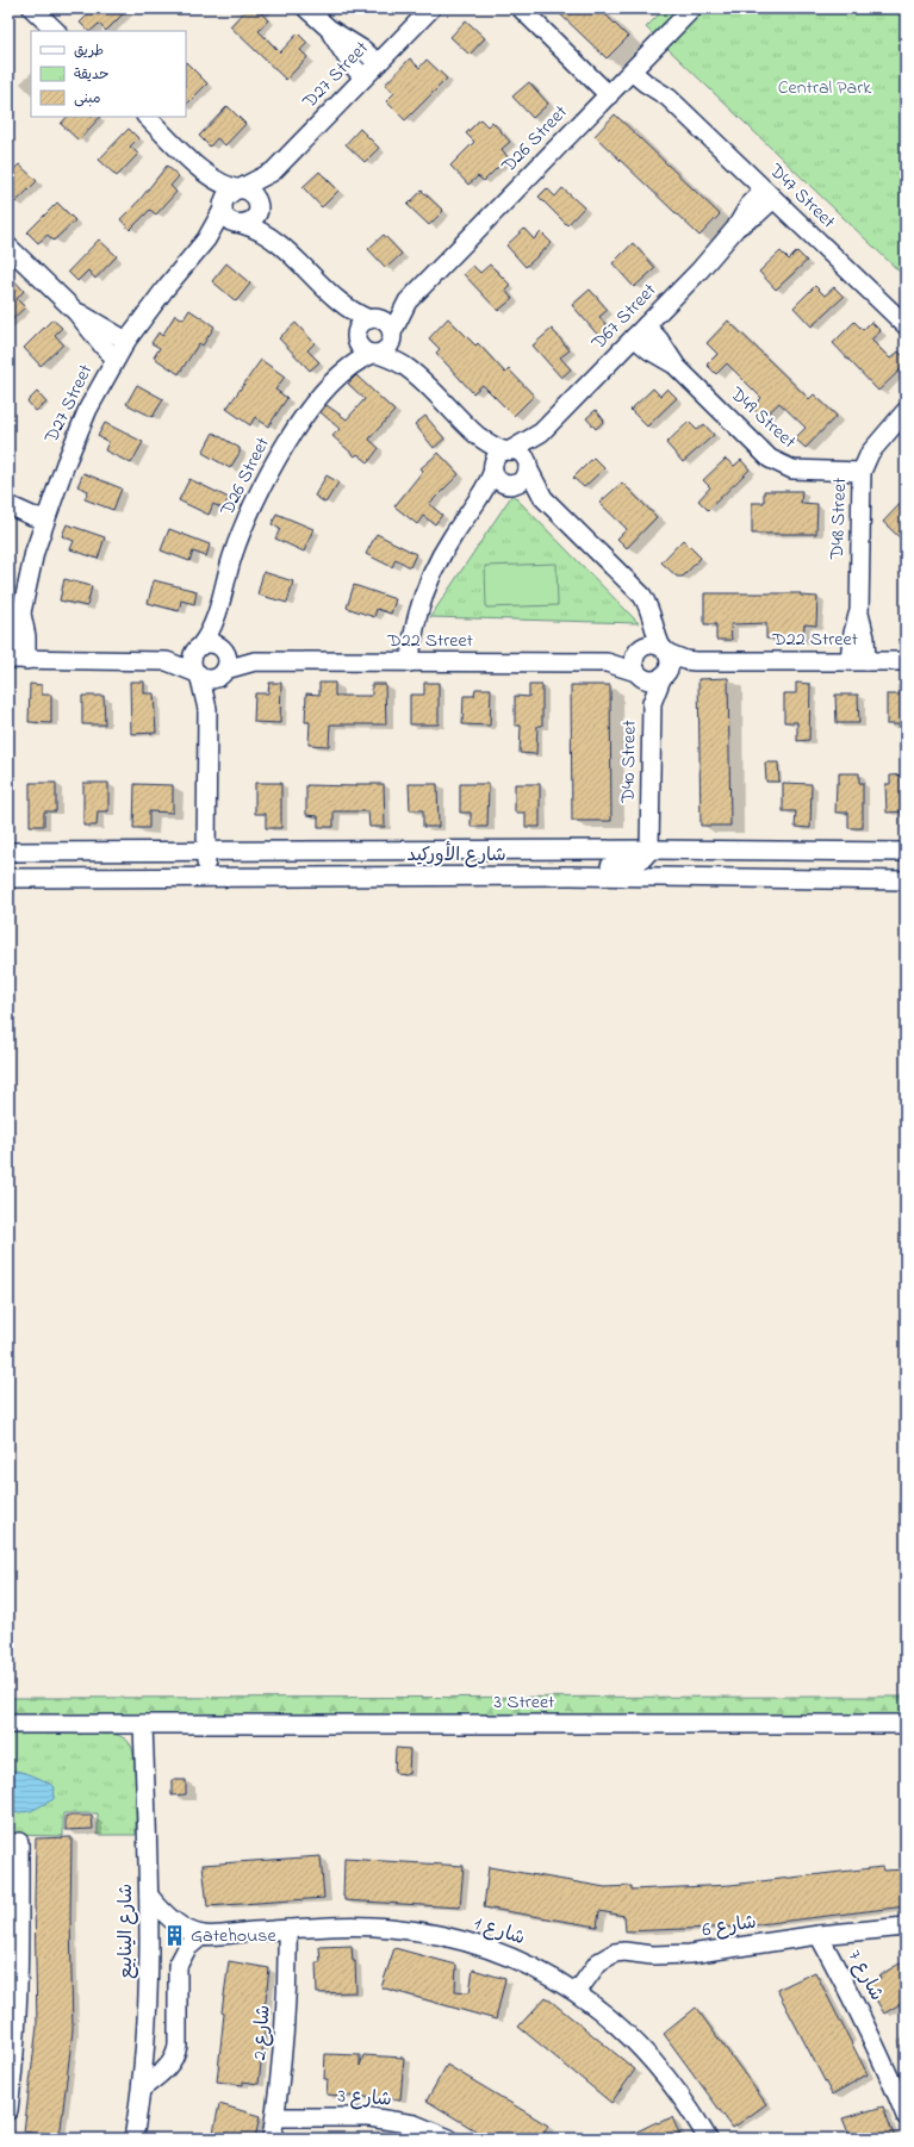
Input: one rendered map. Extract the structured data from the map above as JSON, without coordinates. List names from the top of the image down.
{
  "streets": {
    "street": [
      "D27 Street",
      "D26 Street",
      "D47 Street",
      "D67 Street",
      "D49 Street",
      "D48 Street",
      "D22 Street",
      "D40 Street",
      "شارع الأوركيد",
      "3 Street",
      "شارع 6",
      "شارع الينابيع",
      "شارع 1",
      "شارع 7",
      "شارع 2",
      "شارع 3"
    ]
  },
  "crossings": [
    ["D26 Street", "D47 Street"],
    ["D26 Street", "D22 Street"],
    ["D47 Street", "D67 Street"],
    ["D67 Street", "D49 Street"],
    ["D49 Street", "D48 Street"],
    ["D48 Street", "D22 Street"],
    ["D22 Street", "D40 Street"],
    ["D40 Street", "شارع الأوركيد"],
    ["3 Street", "شارع الينابيع"],
    ["شارع 6", "شارع 1"],
    ["شارع 6", "شارع 7"],
    ["شارع الينابيع", "شارع 1"],
    ["شارع 1", "شارع 2"],
    ["شارع 2", "شارع 3"]
  ],
  "parks": ["Central Park"],
  "places": {
    "building": ["Gatehouse"]
  },
  "legend": ["طريق", "حديقة", "مبنى"]
}
